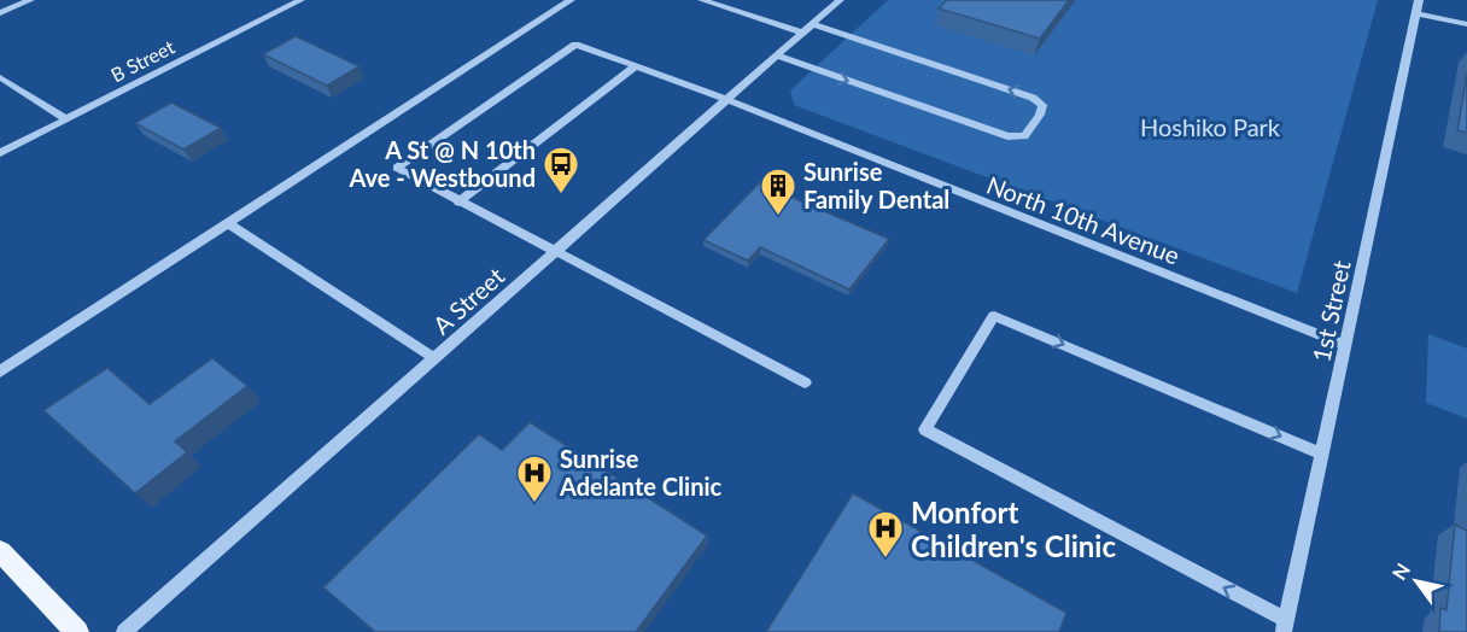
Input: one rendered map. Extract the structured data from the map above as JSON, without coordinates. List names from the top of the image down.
{
  "streets": {
    "street": [
      "B Street",
      "North 10th Avenue",
      "A Street",
      "1st Street"
    ]
  },
  "crossings": [
    ["North 10th Avenue", "A Street"],
    ["North 10th Avenue", "1st Street"]
  ],
  "parks": ["Hoshiko Park"],
  "places": {
    "bus stop": ["A St @ N 10th Ave - Westbound"],
    "building": ["Sunrise Family Dental"],
    "hospital": ["Sunrise Adelante Clinic", "Monfort Children's Clinic"]
  },
  "north": "top left"
}
